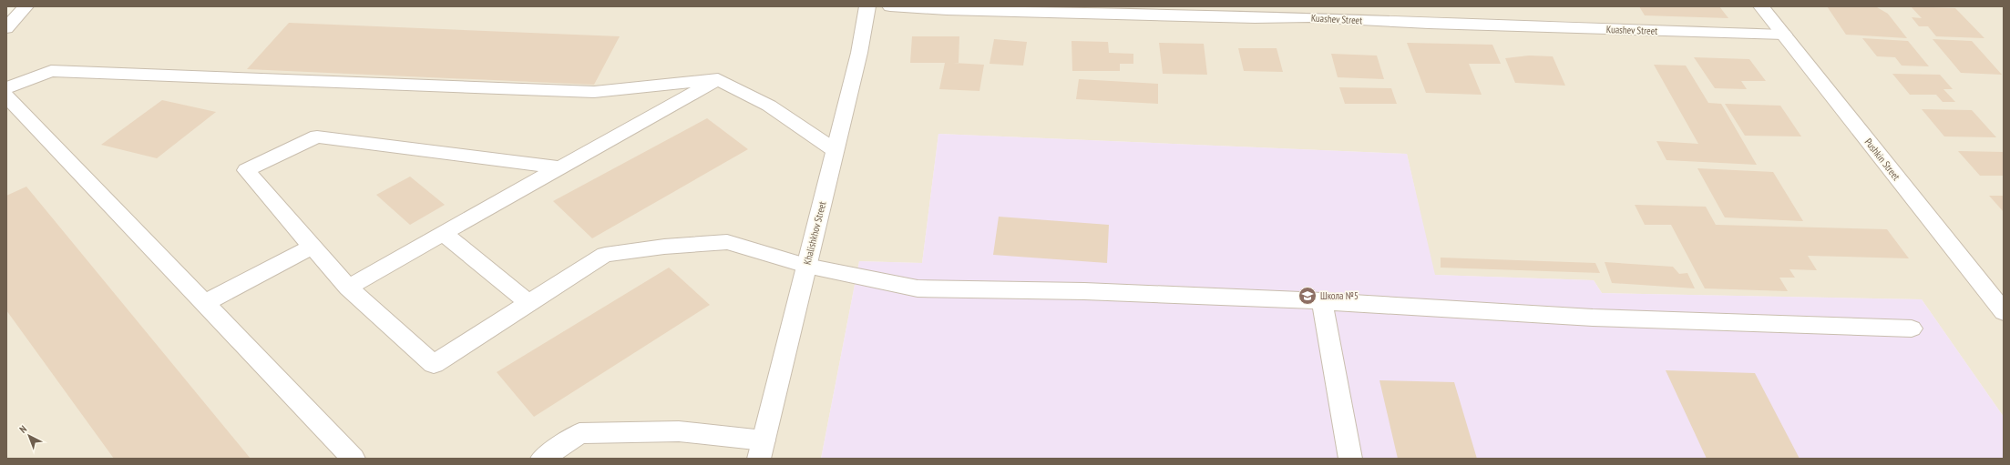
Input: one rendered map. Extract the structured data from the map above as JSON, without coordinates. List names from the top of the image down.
{
  "streets": {
    "street": ["Kuashev Street", "Pushkin Street", "Khalishkhov Street"]
  },
  "crossings": [
    ["Kuashev Street", "Pushkin Street"]
  ],
  "places": {
    "school or university": ["Школа №5"]
  },
  "north": "top left"
}
